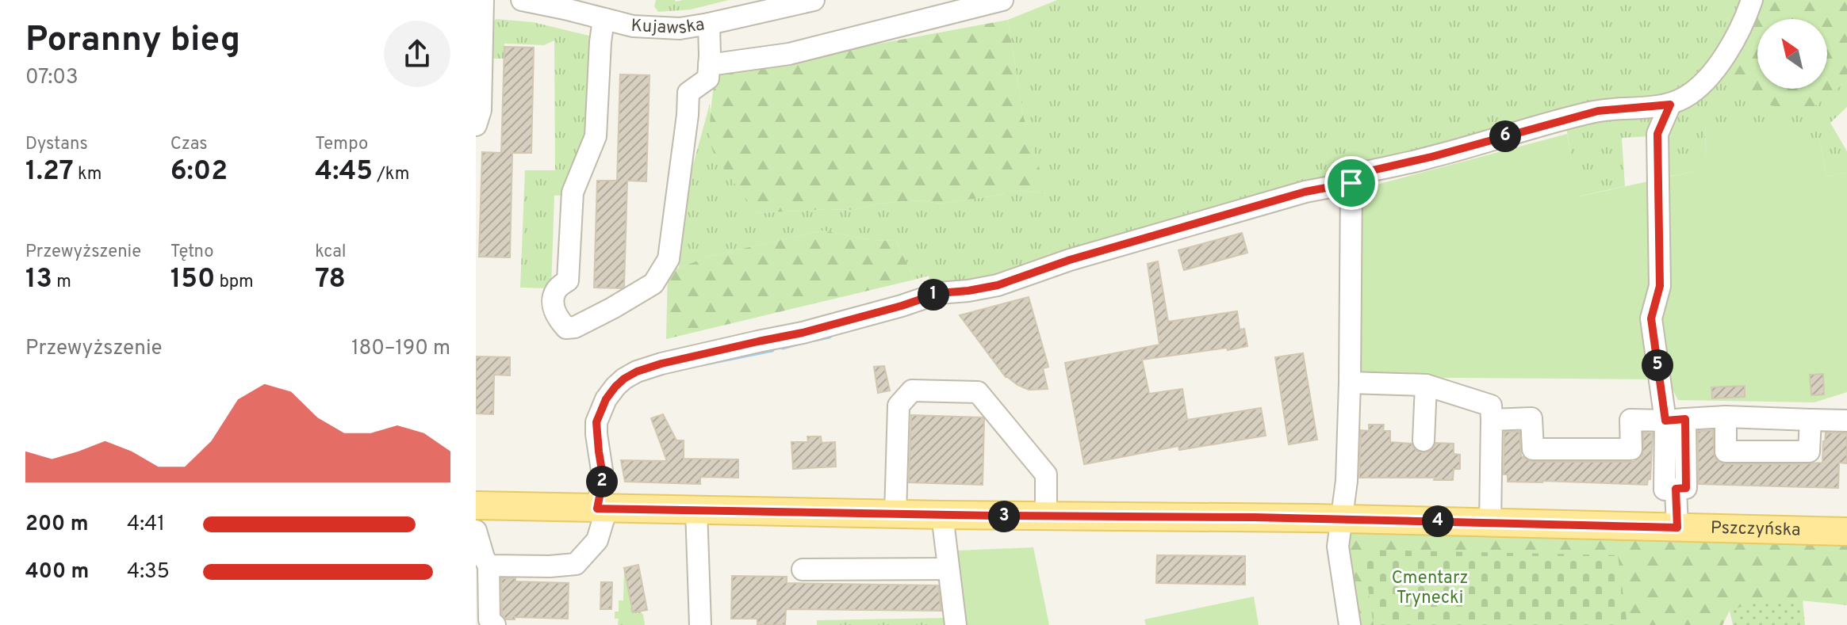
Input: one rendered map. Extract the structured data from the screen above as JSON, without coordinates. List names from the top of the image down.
{
  "streets": {
    "main road": ["Pszczyńska"],
    "street": ["Kujawska"]
  },
  "parks": ["Cmentarz Trynecki"],
  "north": "top left",
  "page": {
    "heading": ["Poranny bieg", "07:03"],
    "stats": [
      ["Dystans", "1.27 km"],
      ["Czas", "6:02"],
      ["Tempo", "4:45 /km"],
      ["Przewyższenie", "13 m"],
      ["Tętno", "150 bpm"],
      ["kcal", "78"]
    ],
    "pins": [
      "6",
      "1",
      "5",
      "2",
      "3",
      "4"
    ],
    "chart": ["Przewyższenie", "180–190 m"],
    "list": [
      {
        "name": "200 m",
        "note": "4:41"
      },
      {
        "name": "400 m",
        "note": "4:35"
      }
    ]
  }
}
